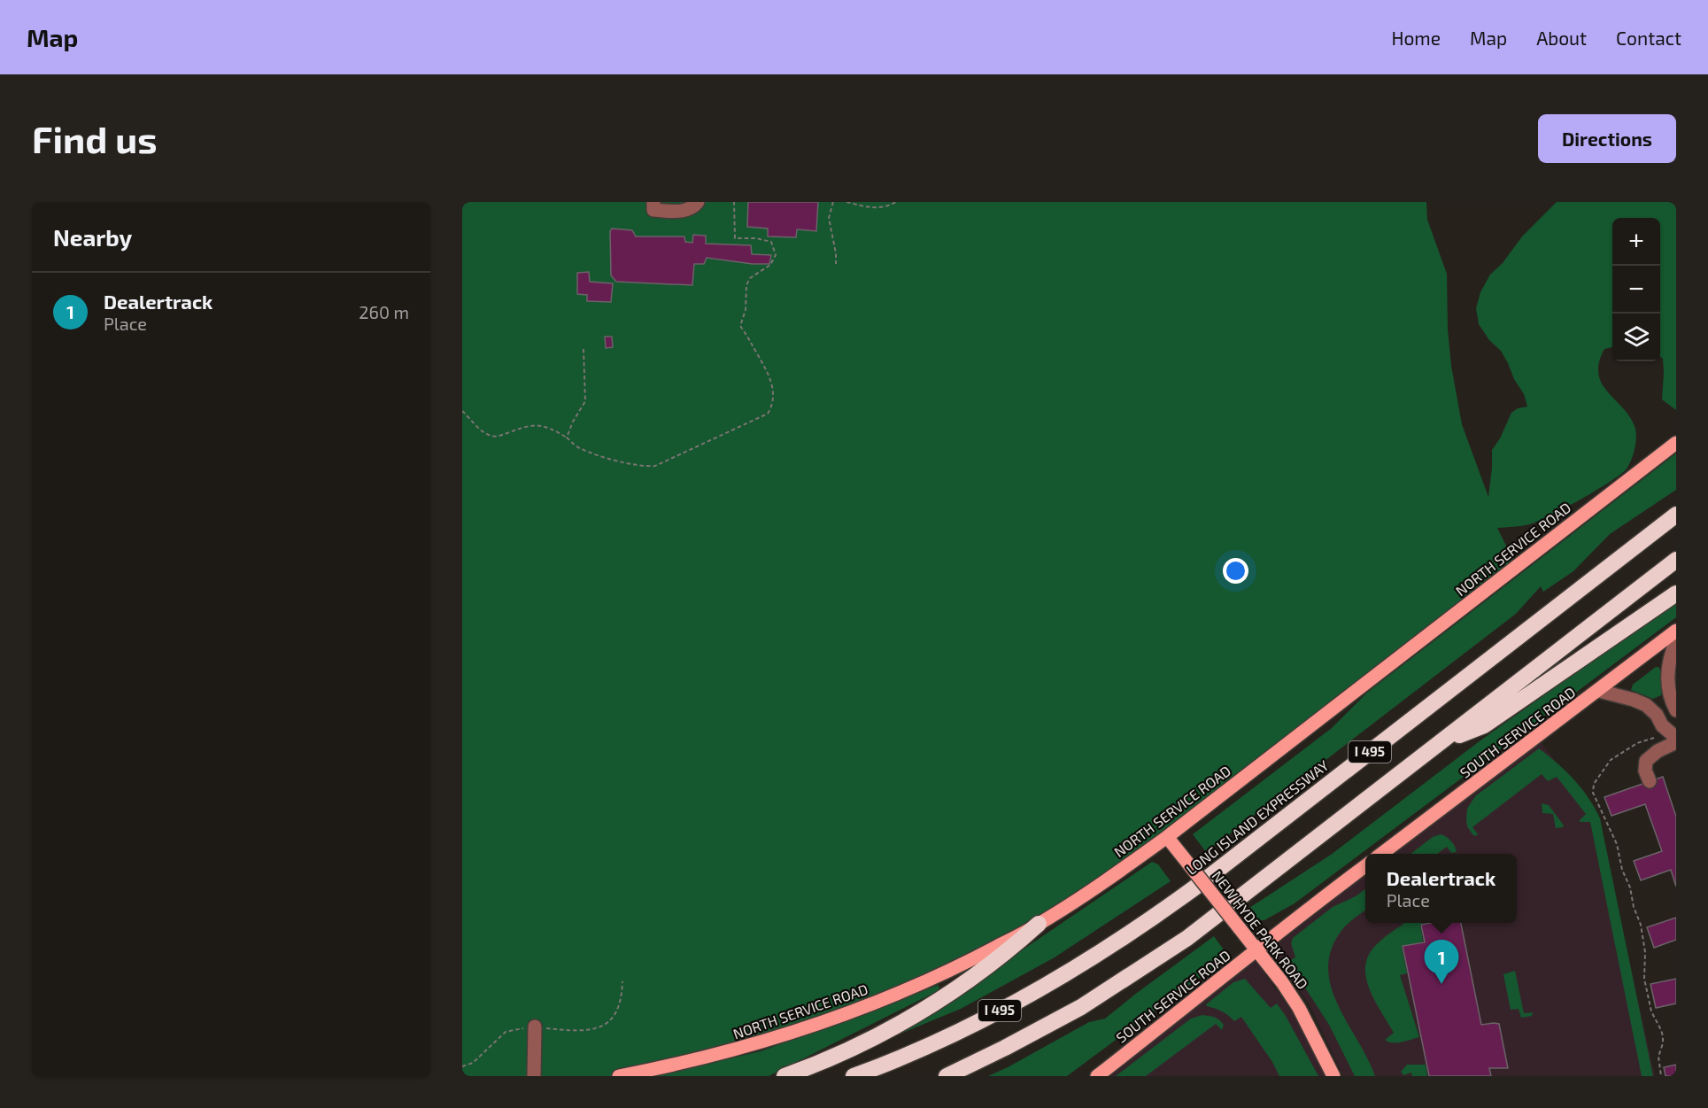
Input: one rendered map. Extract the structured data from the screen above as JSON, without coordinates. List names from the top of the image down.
{
  "streets": {
    "highway": ["I 495", "LONG ISLAND EXPRESSWAY"],
    "main road": ["NORTH SERVICE ROAD", "SOUTH SERVICE ROAD", "NEW HYDE PARK ROAD"]
  },
  "crossings": [
    ["NORTH SERVICE ROAD", "NEW HYDE PARK ROAD"],
    ["SOUTH SERVICE ROAD", "NEW HYDE PARK ROAD"]
  ],
  "page": {
    "header": "Map",
    "nav": [
      "Home",
      "Map",
      "About",
      "Contact"
    ],
    "buttons": "Directions",
    "title": "Find us",
    "heading": "Nearby",
    "map_buttons": ["+", "−"],
    "list": [
      {
        "mark": "1",
        "name": "Dealertrack",
        "note": "Place",
        "value": "260 m"
      }
    ],
    "popup": ["Dealertrack", "Place"],
    "pins": "1"
  }
}
